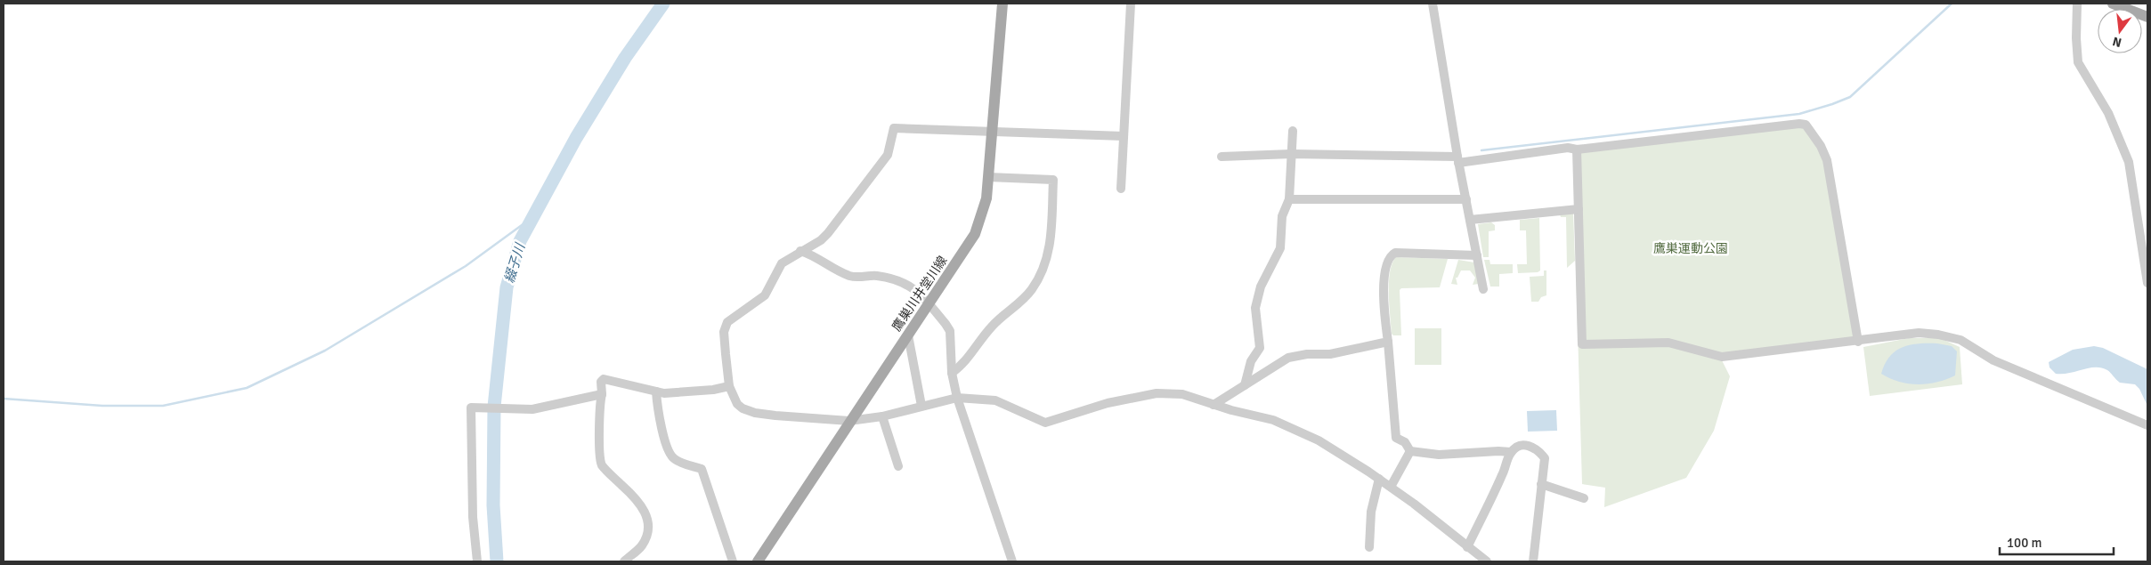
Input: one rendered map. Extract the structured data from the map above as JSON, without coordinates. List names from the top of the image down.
{
  "streets": {
    "main road": ["鷹巣川井堂川線"]
  },
  "water": ["綴子川"],
  "parks": ["鷹巣運動公園"],
  "scale_bar": "100 m",
  "north": "bottom"
}
